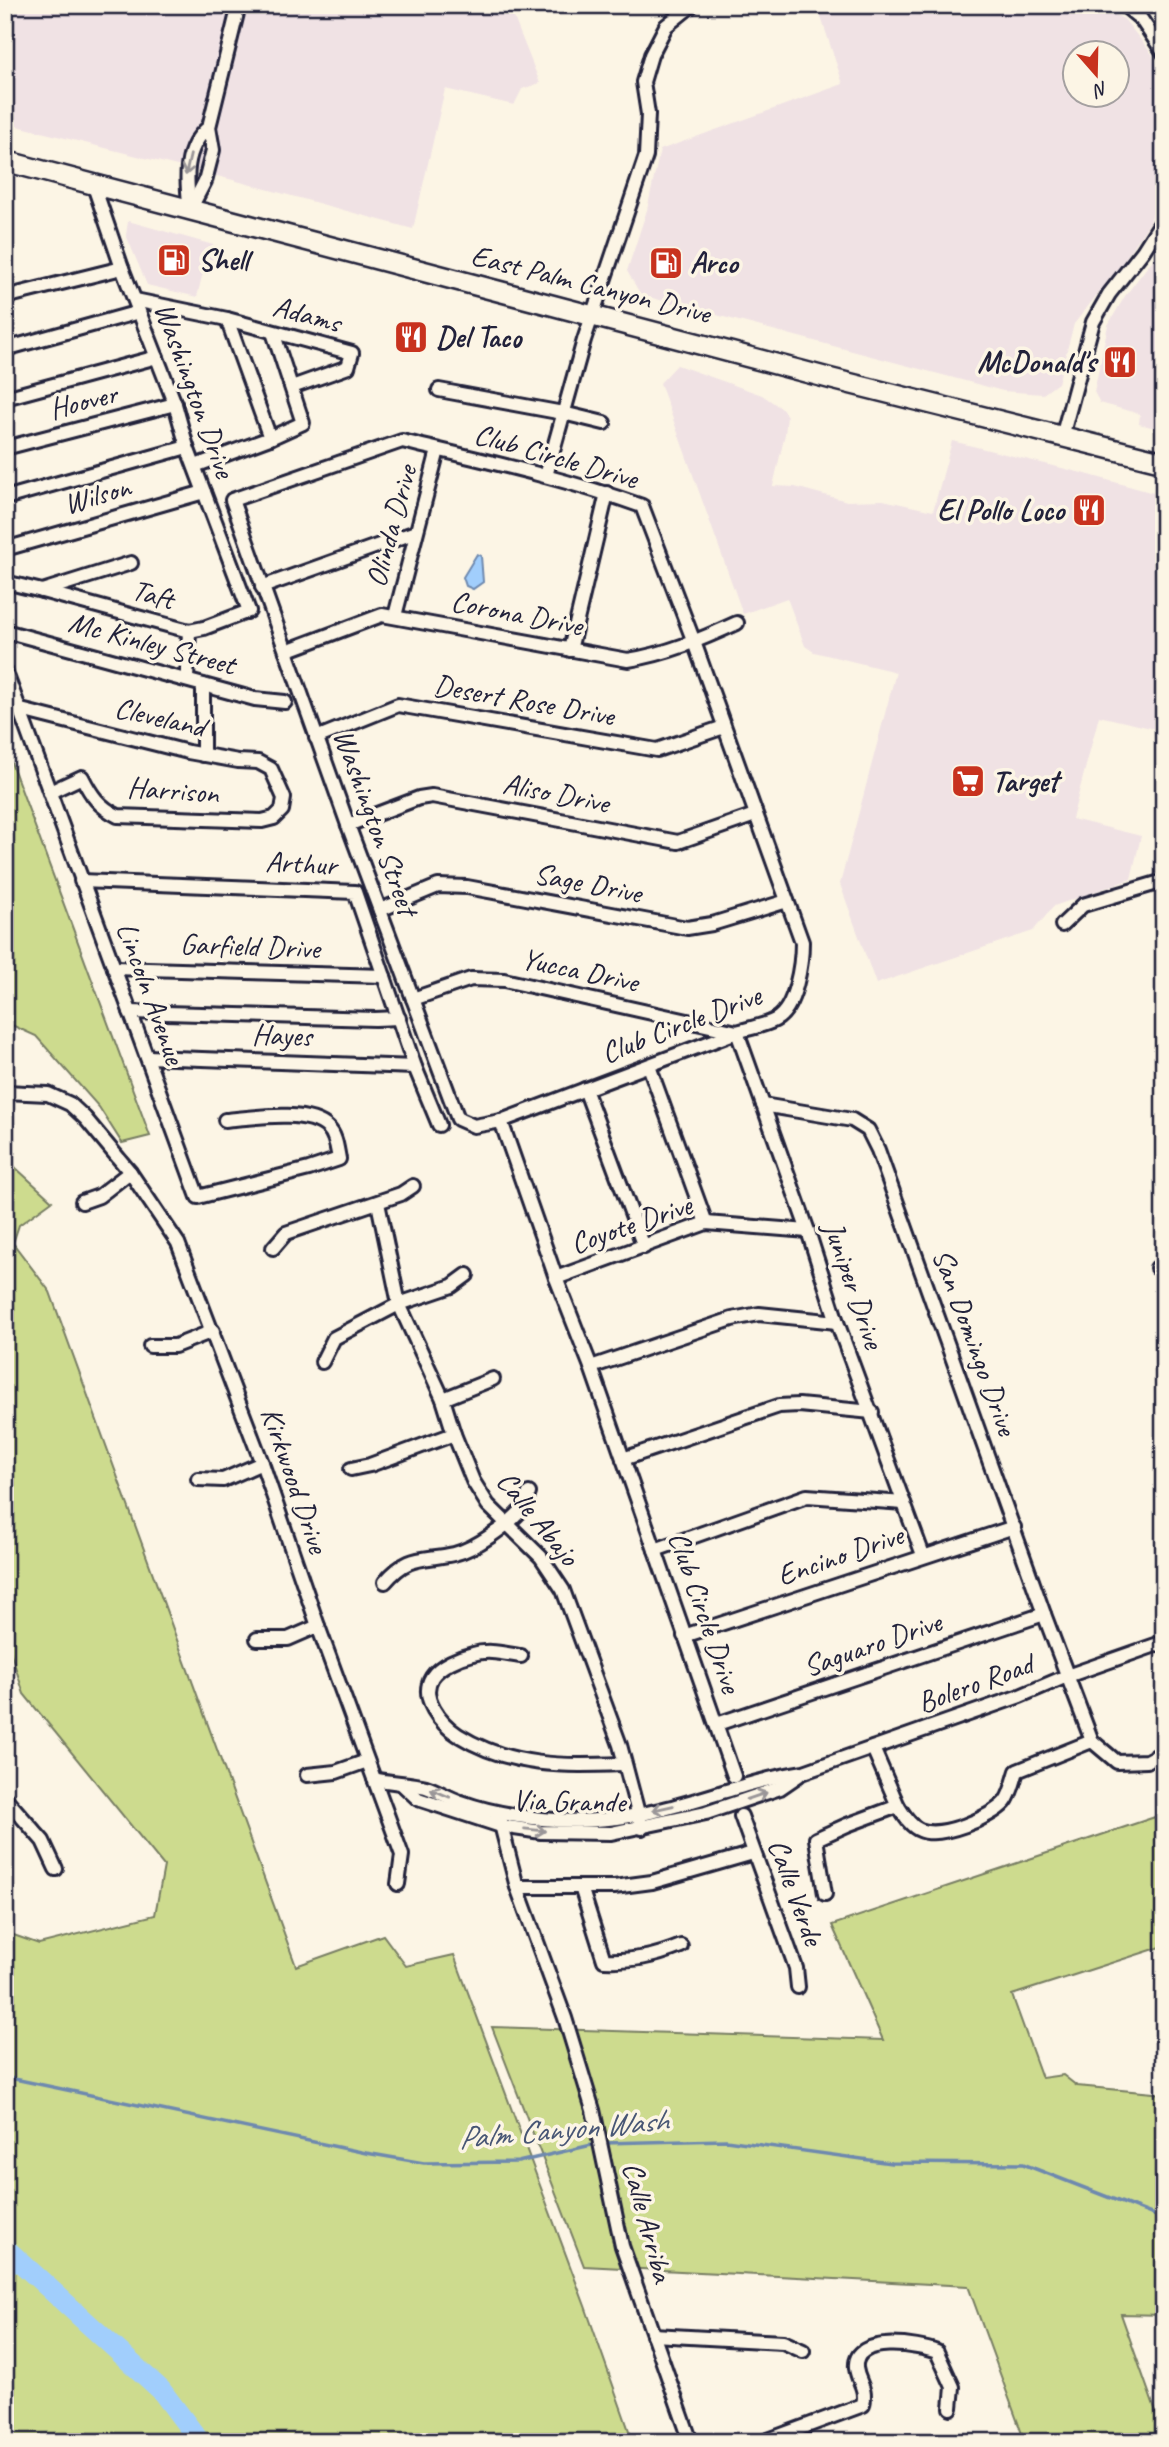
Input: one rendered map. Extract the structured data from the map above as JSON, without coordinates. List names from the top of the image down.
{
  "streets": {
    "main road": ["East Palm Canyon Drive"],
    "street": [
      "Adams",
      "Washington Drive",
      "Hoover",
      "Club Circle Drive",
      "Wilson",
      "Olinda Drive",
      "Taft",
      "Corona Drive",
      "Mc Kinley Street",
      "Desert Rose Drive",
      "Cleveland",
      "Harrison",
      "Aliso Drive",
      "Washington Street",
      "Arthur",
      "Sage Drive",
      "Garfield Drive",
      "Yucca Drive",
      "Lincoln Avenue",
      "Hayes",
      "Coyote Drive",
      "Juniper Drive",
      "San Domingo Drive",
      "Kirkwood Drive",
      "Calle Abajo",
      "Encino Drive",
      "Saguaro Drive",
      "Bolero Road",
      "Via Grande",
      "Calle Verde",
      "Calle Arriba"
    ]
  },
  "crossings": [
    ["East Palm Canyon Drive", "Washington Drive"],
    ["Adams", "Washington Drive"],
    ["Washington Drive", "Hoover"],
    ["Washington Drive", "Wilson"],
    ["Washington Drive", "Taft"],
    ["Club Circle Drive", "Olinda Drive"],
    ["Club Circle Drive", "Corona Drive"],
    ["Club Circle Drive", "Desert Rose Drive"],
    ["Club Circle Drive", "Aliso Drive"],
    ["Club Circle Drive", "Washington Street"],
    ["Club Circle Drive", "Sage Drive"],
    ["Club Circle Drive", "Yucca Drive"],
    ["Club Circle Drive", "Coyote Drive"],
    ["Club Circle Drive", "Juniper Drive"],
    ["Club Circle Drive", "Encino Drive"],
    ["Club Circle Drive", "Saguaro Drive"],
    ["Olinda Drive", "Corona Drive"],
    ["Corona Drive", "Washington Street"],
    ["Desert Rose Drive", "Washington Street"],
    ["Cleveland", "Harrison"],
    ["Cleveland", "Lincoln Avenue"],
    ["Harrison", "Lincoln Avenue"],
    ["Aliso Drive", "Washington Street"],
    ["Washington Street", "Sage Drive"],
    ["Washington Street", "Yucca Drive"],
    ["Arthur", "Garfield Drive"],
    ["Arthur", "Lincoln Avenue"],
    ["Arthur", "Hayes"],
    ["Garfield Drive", "Lincoln Avenue"],
    ["Yucca Drive", "Juniper Drive"],
    ["Lincoln Avenue", "Hayes"],
    ["Coyote Drive", "Juniper Drive"],
    ["Juniper Drive", "San Domingo Drive"],
    ["Juniper Drive", "Encino Drive"],
    ["San Domingo Drive", "Encino Drive"],
    ["San Domingo Drive", "Saguaro Drive"],
    ["San Domingo Drive", "Bolero Road"],
    ["Kirkwood Drive", "Via Grande"],
    ["Calle Abajo", "Via Grande"],
    ["Bolero Road", "Via Grande"],
    ["Via Grande", "Calle Arriba"]
  ],
  "water": ["Palm Canyon Wash"],
  "places": {
    "fuel station": ["Shell", "Arco"],
    "restaurant": ["Del Taco", "McDonald's", "El Pollo Loco"],
    "supermarket": ["Target"]
  },
  "north": "bottom"
}
